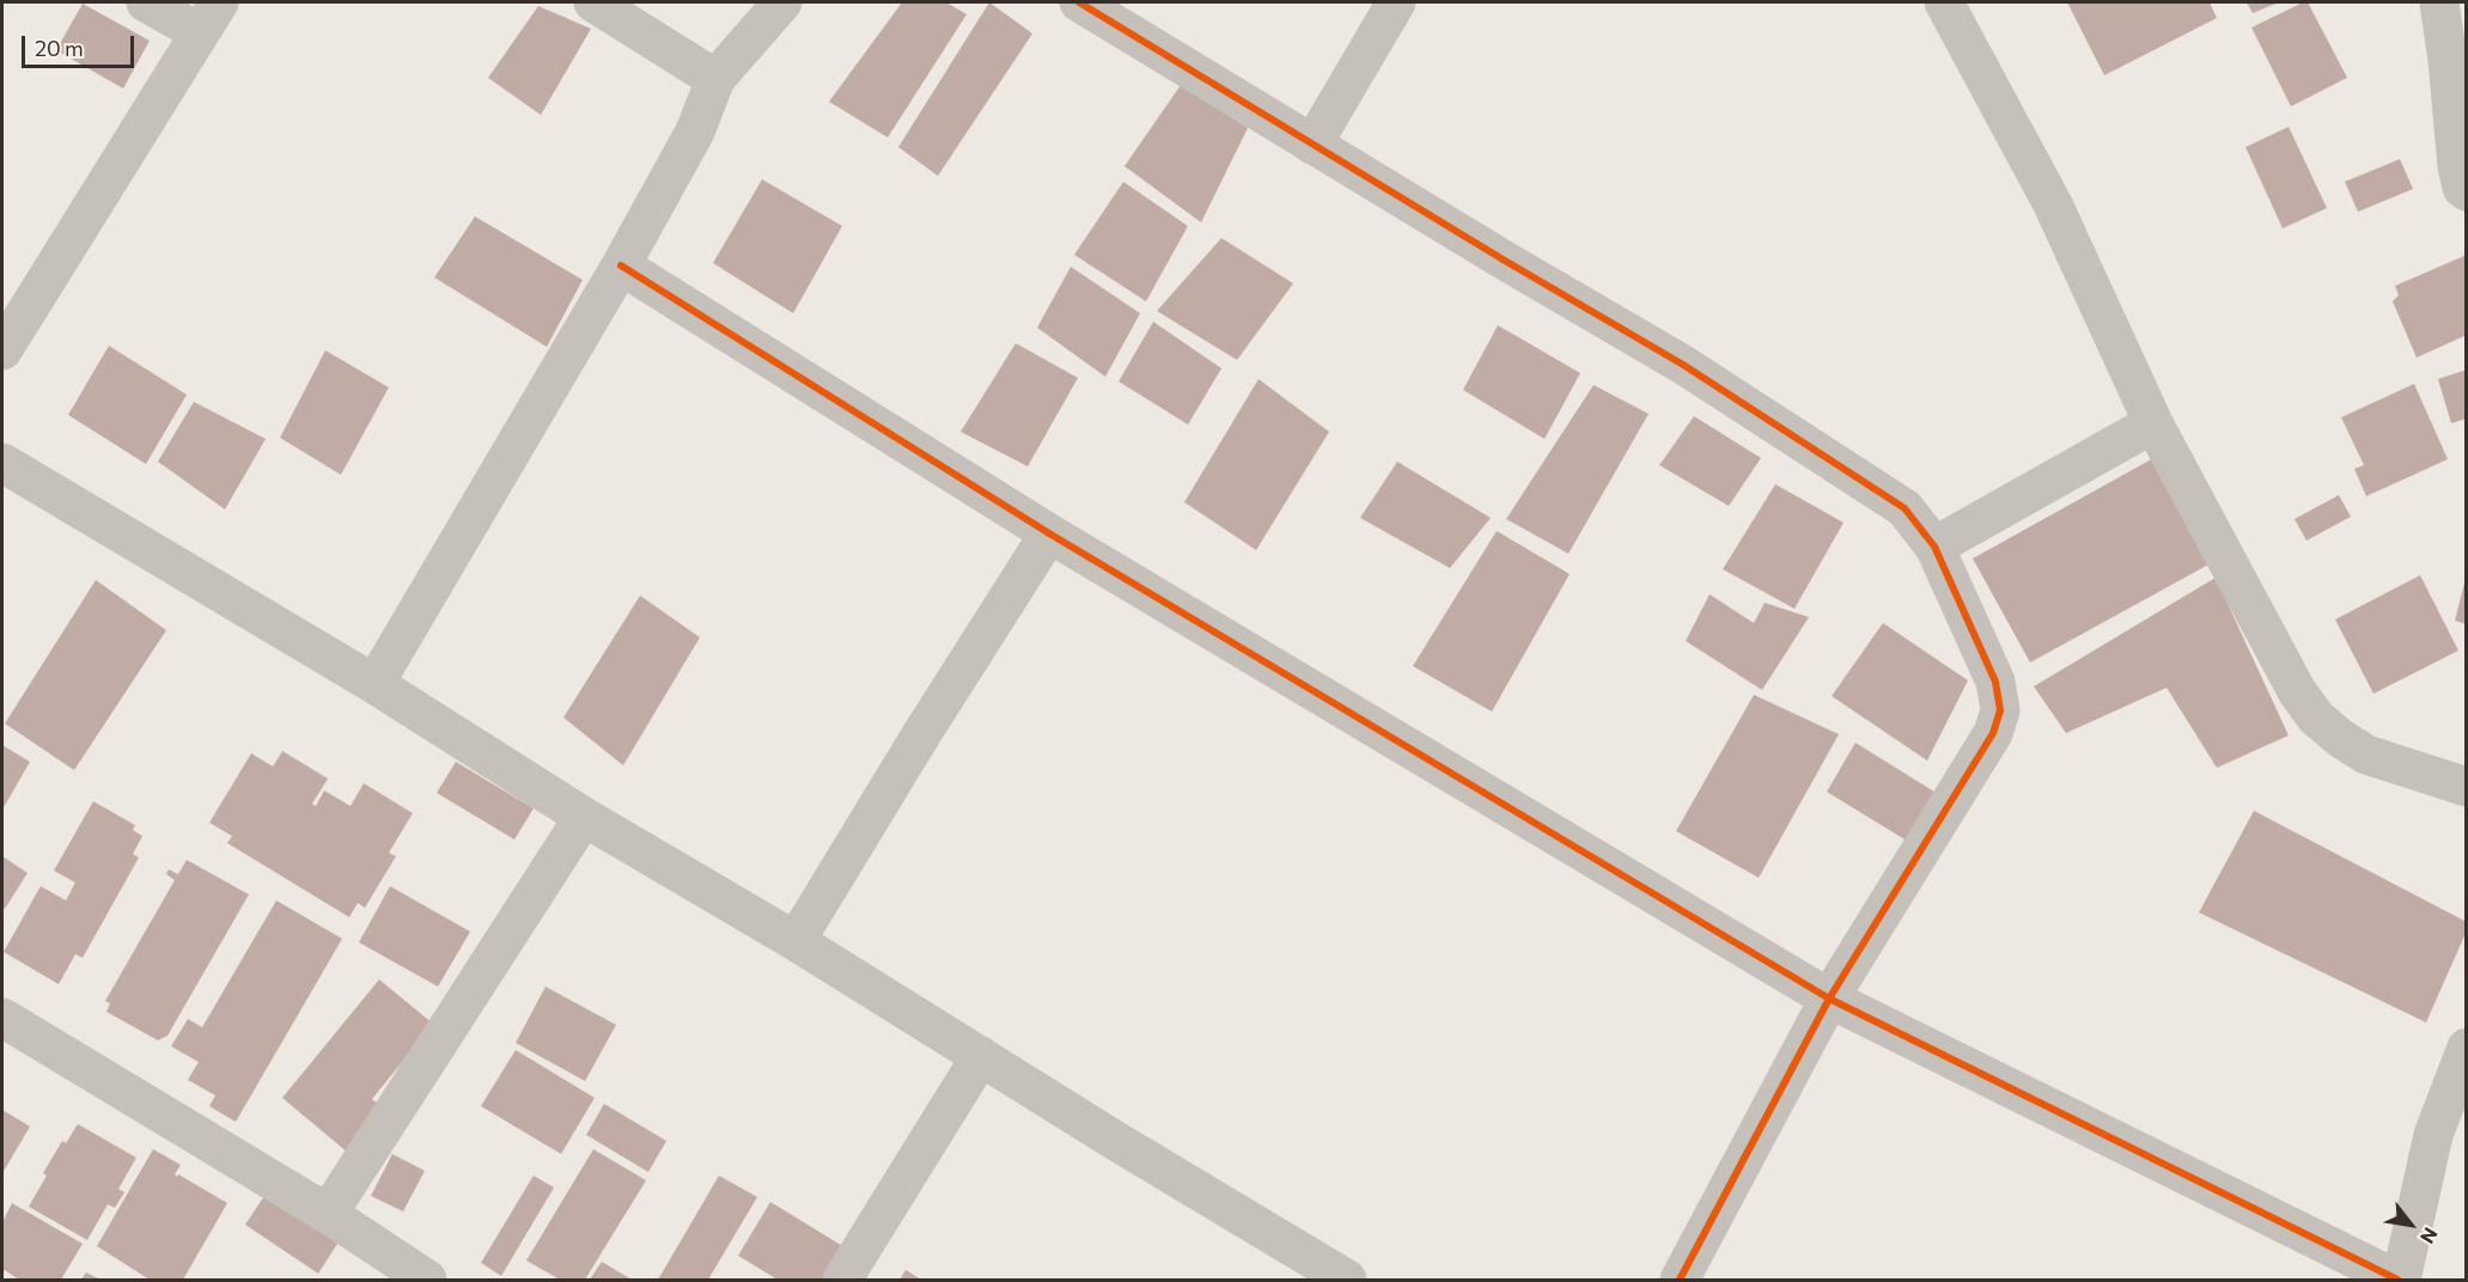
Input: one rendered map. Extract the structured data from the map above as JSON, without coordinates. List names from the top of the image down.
{
  "scale_bar": "20 m",
  "north": "bottom right"
}
